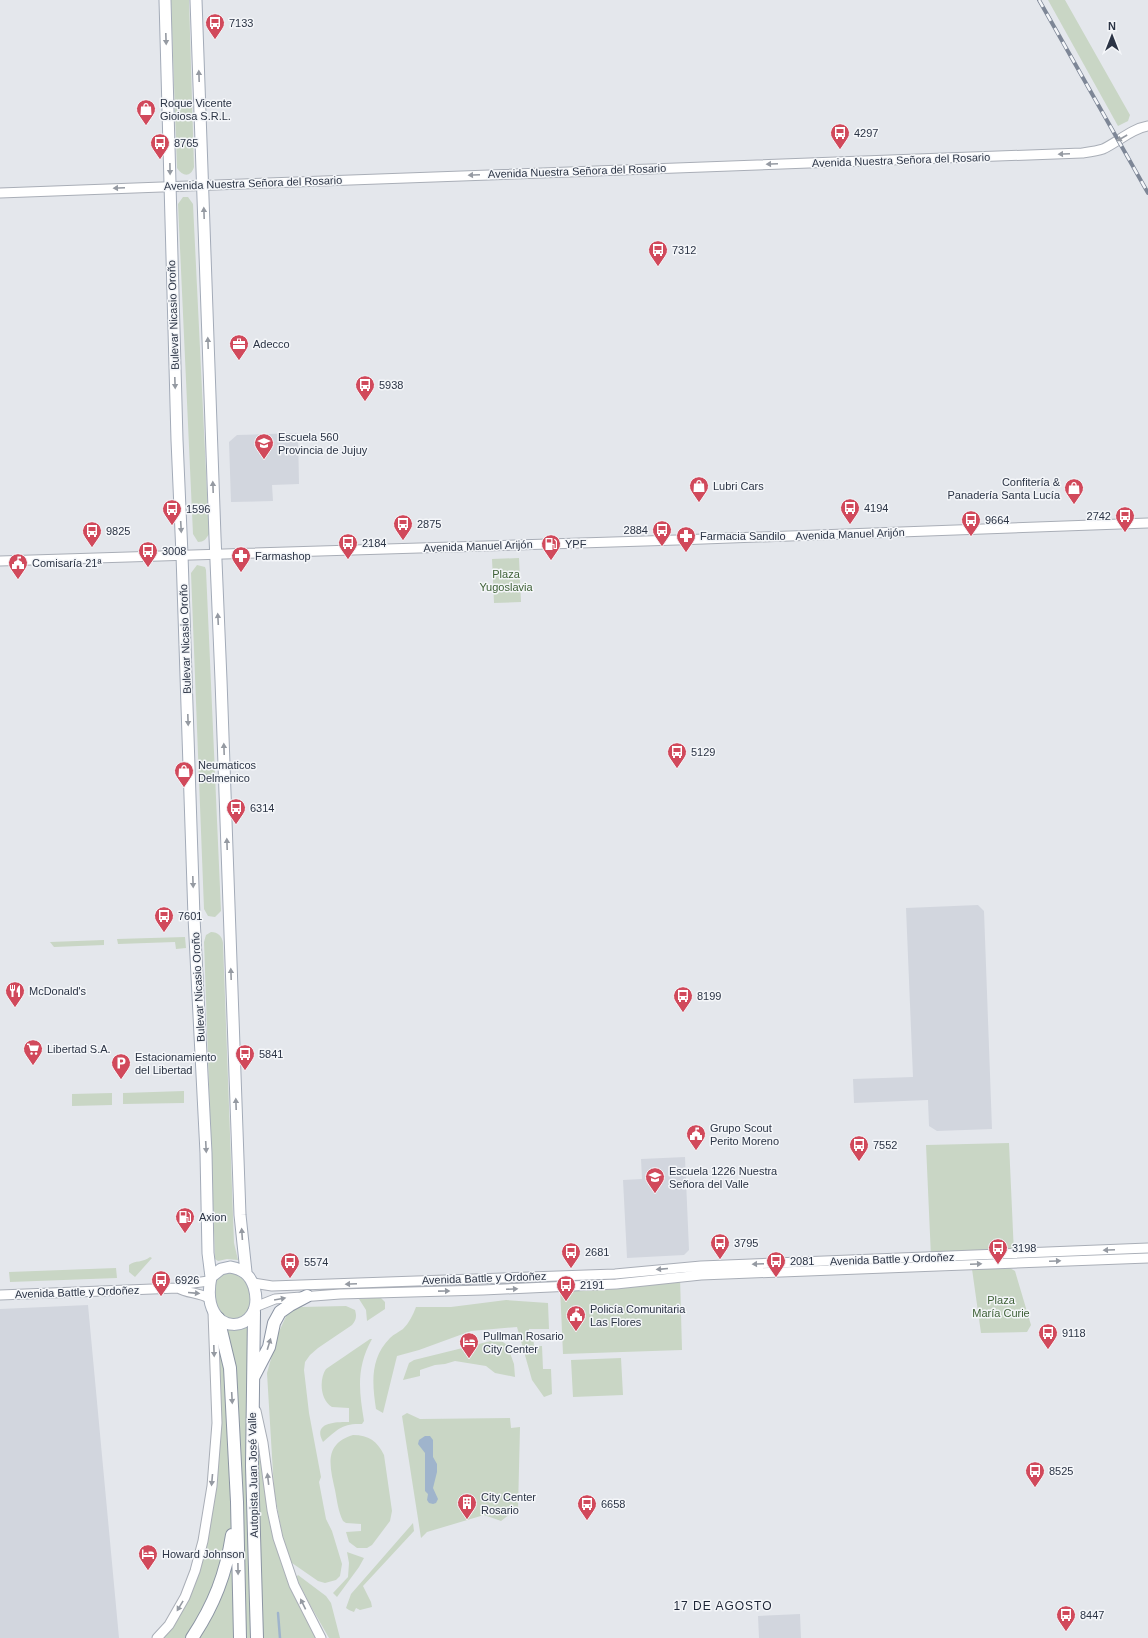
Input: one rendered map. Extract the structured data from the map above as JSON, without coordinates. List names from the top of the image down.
{
  "streets": {
    "highway": ["Autopista Juan José Valle"],
    "main road": [
      "Avenida Nuestra Señora del Rosario",
      "Bulevar Nicasio Oroño",
      "Avenida Manuel Arijón",
      "Avenida Battle y Ordoñez"
    ]
  },
  "crossings": [
    ["Avenida Nuestra Señora del Rosario", "Bulevar Nicasio Oroño"],
    ["Bulevar Nicasio Oroño", "Avenida Manuel Arijón"],
    ["Bulevar Nicasio Oroño", "Avenida Battle y Ordoñez"],
    ["Bulevar Nicasio Oroño", "Autopista Juan José Valle"],
    ["Avenida Battle y Ordoñez", "Autopista Juan José Valle"]
  ],
  "one_way": ["Avenida Nuestra Señora del Rosario"],
  "districts": ["17 DE AGOSTO"],
  "parks": ["Plaza Yugoslavia", "Plaza María Curie"],
  "places": {
    "bus stop": [
      "7133",
      "4297",
      "8765",
      "7312",
      "5938",
      "4194",
      "1596",
      "2742",
      "9664",
      "2875",
      "2884",
      "9825",
      "2184",
      "3008",
      "5129",
      "6314",
      "7601",
      "8199",
      "5841",
      "7552",
      "3795",
      "3198",
      "2681",
      "2081",
      "5574",
      "6926",
      "2191",
      "9118",
      "8525",
      "6658",
      "8447"
    ],
    "shop": [
      "Roque Vicente Gioiosa S.R.L.",
      "Lubri Cars",
      "Confitería & Panadería Santa Lucía",
      "Neumaticos Delmenico"
    ],
    "office": ["Adecco"],
    "school or university": ["Escuela 560 Provincia de Jujuy", "Escuela 1226 Nuestra Señora del Valle"],
    "pharmacy": ["Farmacia Sandilo", "Farmashop"],
    "fuel station": ["YPF", "Axion"],
    "public building": ["Comisaría 21ª", "Grupo Scout Perito Moreno", "Policía Comunitaria Las Flores"],
    "restaurant": ["McDonald's"],
    "supermarket": ["Libertad S.A."],
    "parking": ["Estacionamiento del Libertad"],
    "hotel": ["Pullman Rosario City Center", "Howard Johnson"],
    "building": ["City Center Rosario"]
  },
  "north": "top"
}
